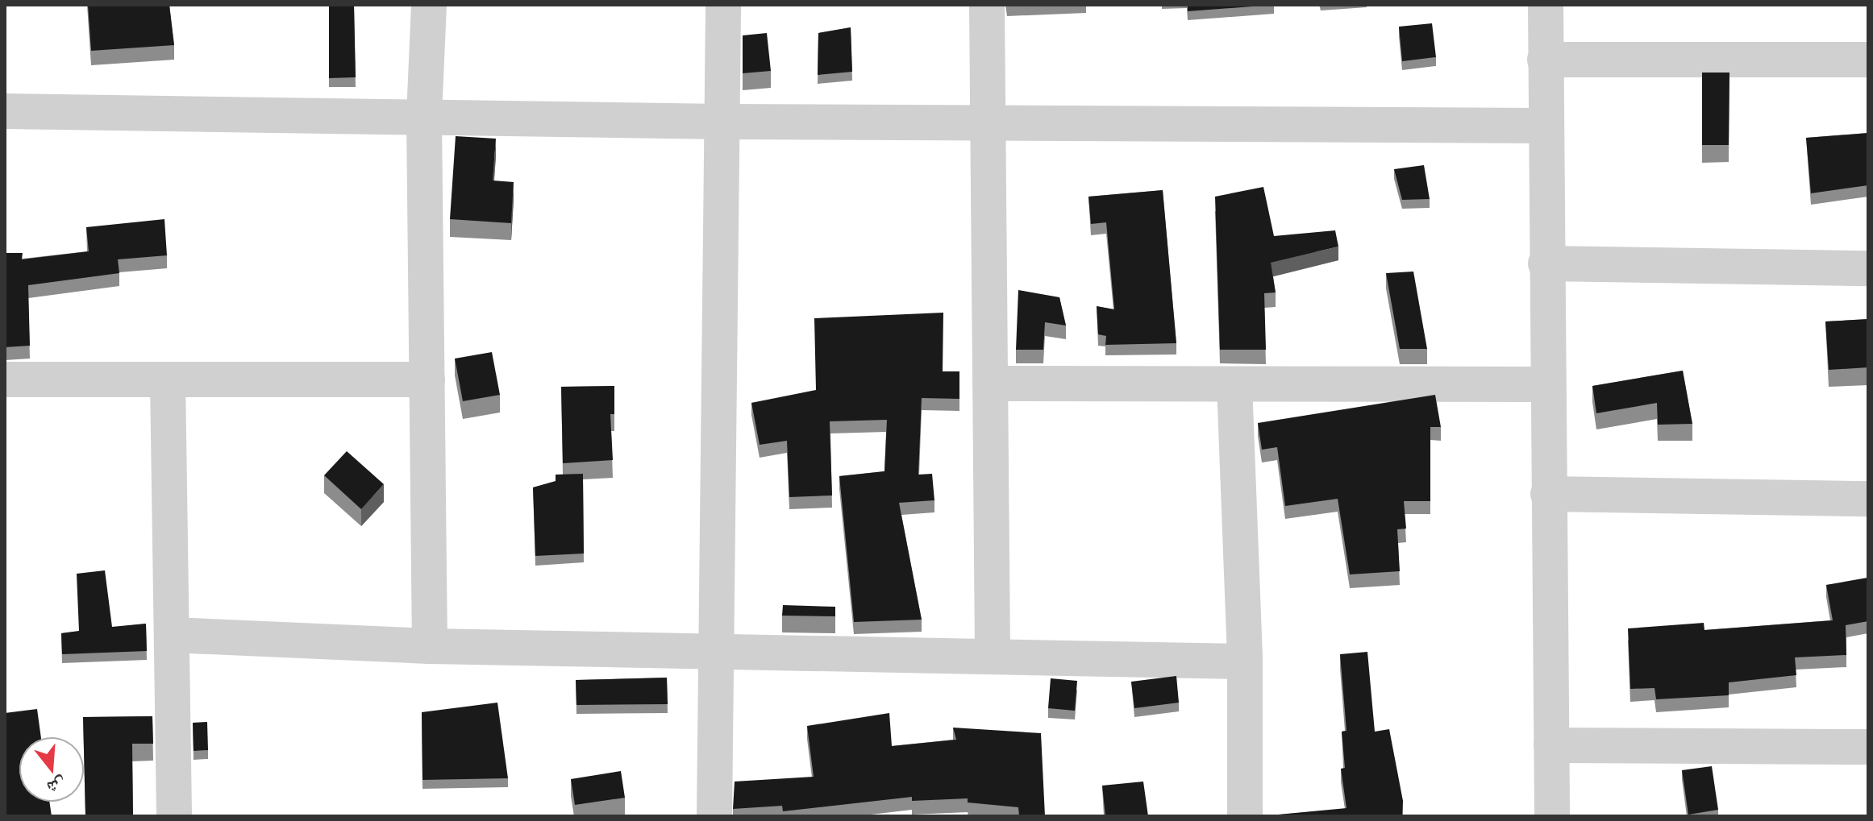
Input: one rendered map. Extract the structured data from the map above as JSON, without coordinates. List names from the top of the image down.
{
  "north": "bottom"
}
